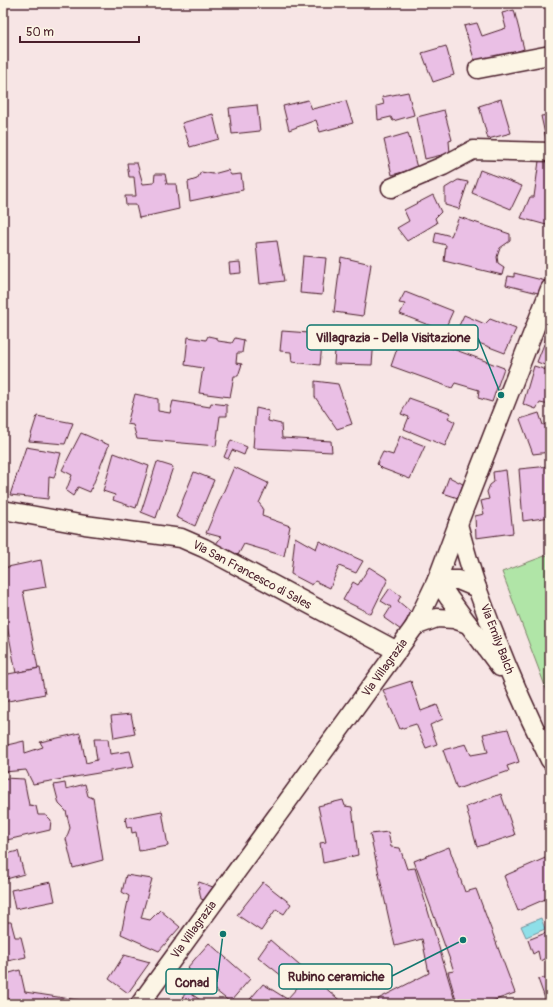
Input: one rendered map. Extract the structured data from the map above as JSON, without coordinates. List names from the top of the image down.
{
  "streets": {
    "street": ["Via San Francesco di Sales", "Via Emily Balch", "Via Villagrazia"]
  },
  "crossings": [
    ["Via San Francesco di Sales", "Via Villagrazia"],
    ["Via Emily Balch", "Via Villagrazia"]
  ],
  "places": ["Villagrazia - Della Visitazione", "Conad", "Rubino ceramiche"],
  "scale_bar": "50 m"
}
